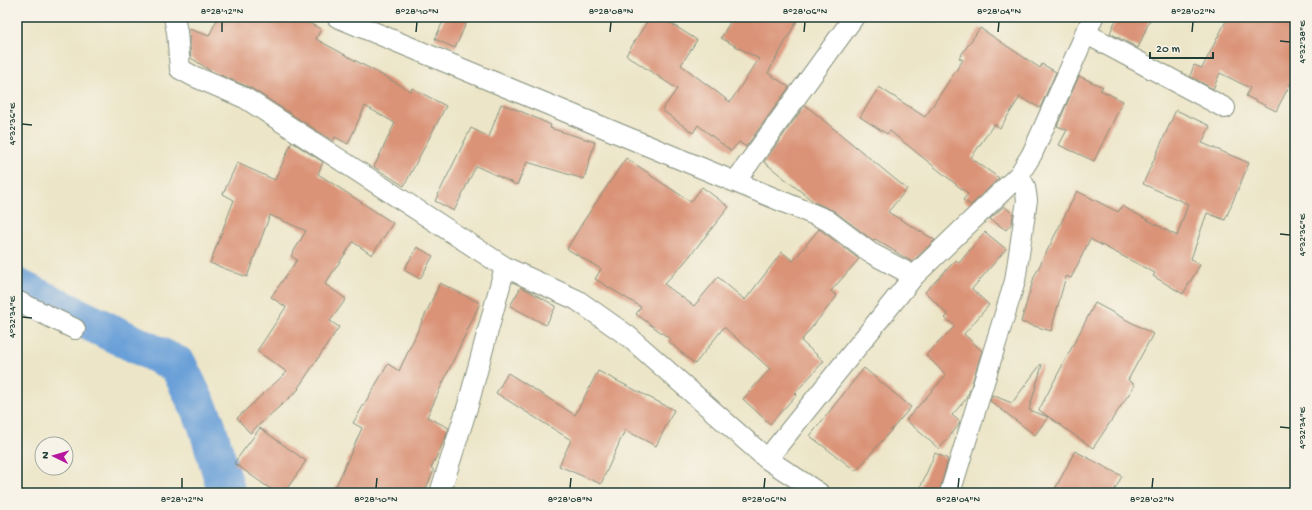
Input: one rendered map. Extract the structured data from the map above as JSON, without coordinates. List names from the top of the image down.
{
  "scale_bar": "20 m",
  "north": "left",
  "coordinates": [
    "8°28'12\"N",
    "8°28'10\"N",
    "8°28'08\"N",
    "8°28'06\"N",
    "8°28'04\"N",
    "8°28'02\"N",
    "4°32'38\"E",
    "4°32'36\"E",
    "4°32'34\"E"
  ]
}
